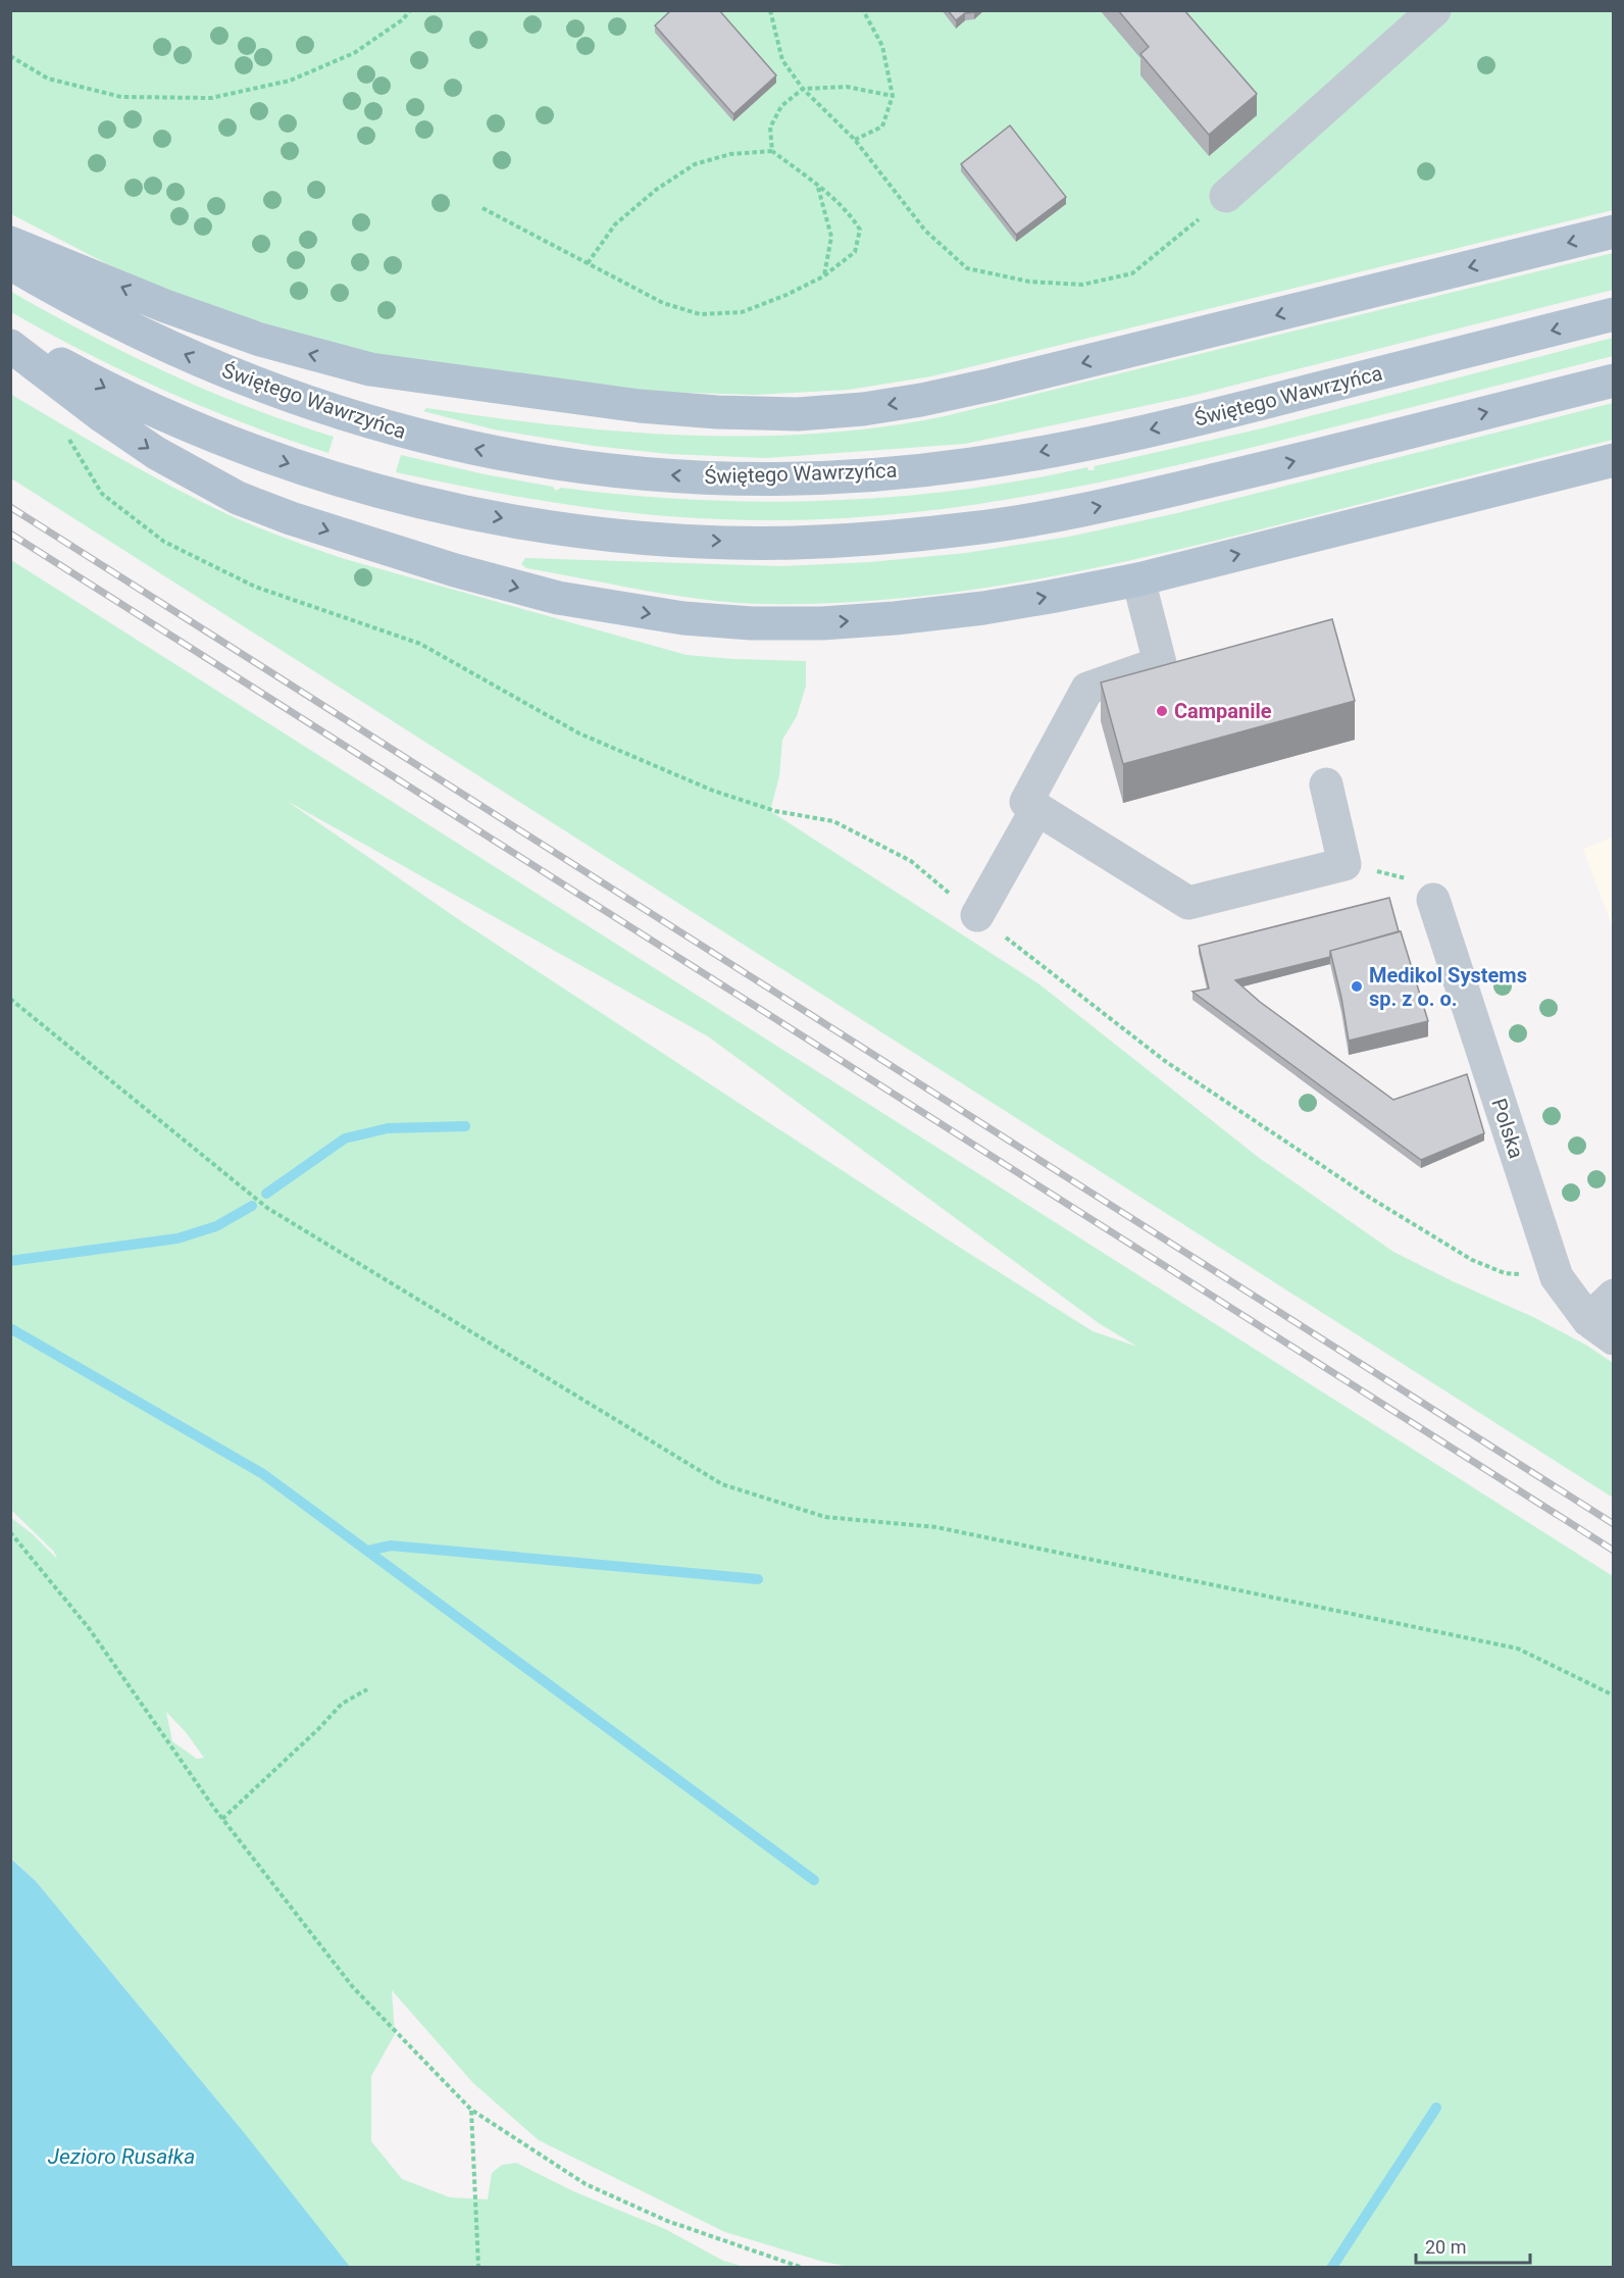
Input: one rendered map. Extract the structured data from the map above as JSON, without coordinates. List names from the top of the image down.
{
  "streets": {
    "main road": ["Świętego Wawrzyńca"],
    "street": ["Polska"]
  },
  "water": ["Jezioro Rusałka"],
  "places": ["Campanile", "Medikol Systems sp. z o. o."],
  "scale_bar": "20 m"
}
